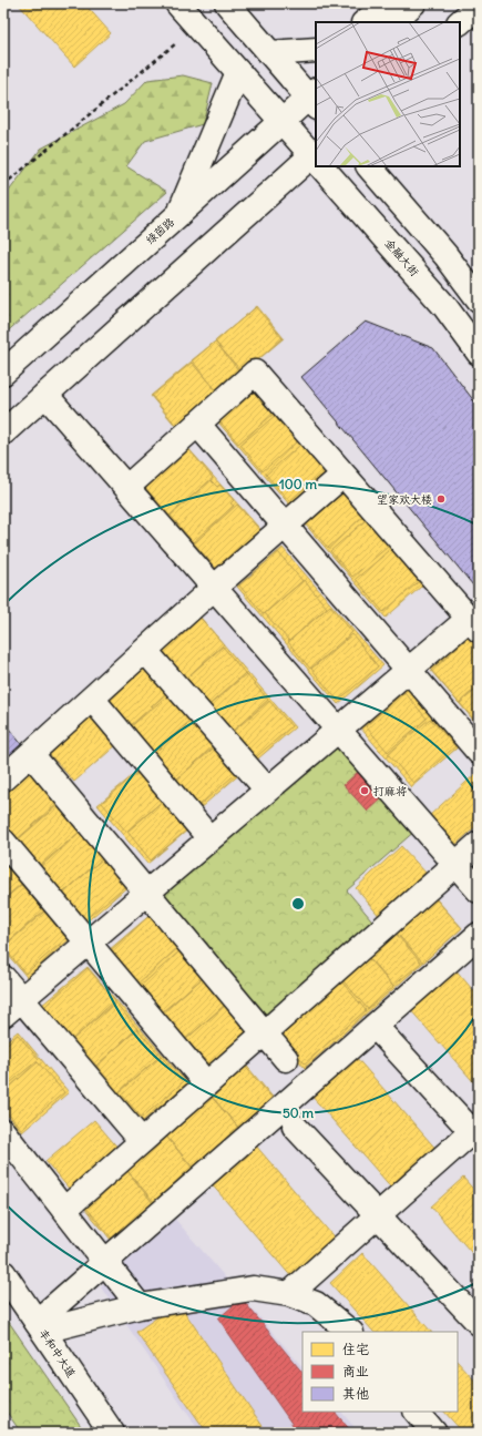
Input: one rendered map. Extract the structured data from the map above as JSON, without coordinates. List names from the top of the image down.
{
  "streets": {
    "street": ["绿茵路", "金融大街", "丰和中大道"]
  },
  "crossings": [
    ["绿茵路", "金融大街"]
  ],
  "places": ["望家欢大楼", "打麻将"],
  "legend": ["住宅", "商业", "其他"],
  "rings": ["100 m", "50 m"]
}
